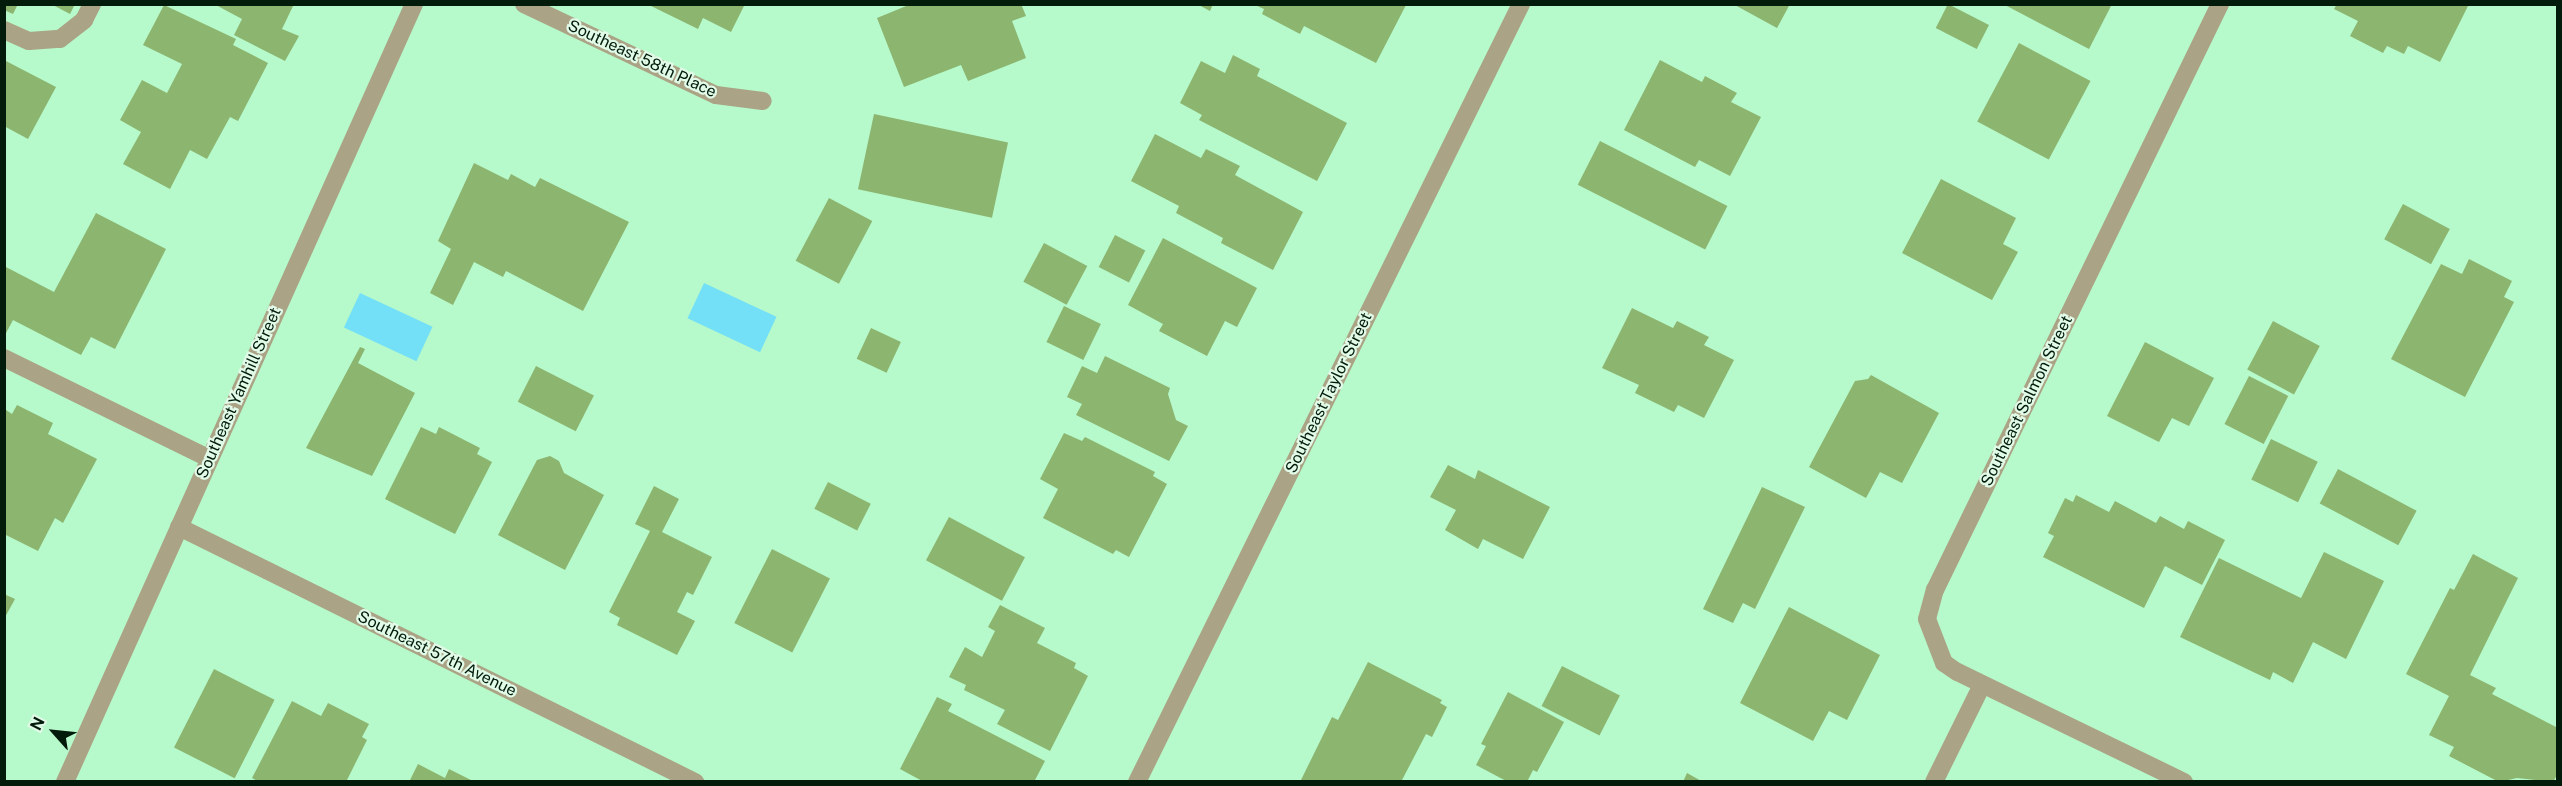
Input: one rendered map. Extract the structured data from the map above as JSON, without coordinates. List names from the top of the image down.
{
  "streets": {
    "street": [
      "Southeast 58th Place",
      "Southeast Yamhill Street",
      "Southeast Taylor Street",
      "Southeast Salmon Street",
      "Southeast 57th Avenue"
    ]
  },
  "crossings": [
    ["Southeast Yamhill Street", "Southeast 57th Avenue"]
  ],
  "north": "top left"
}
